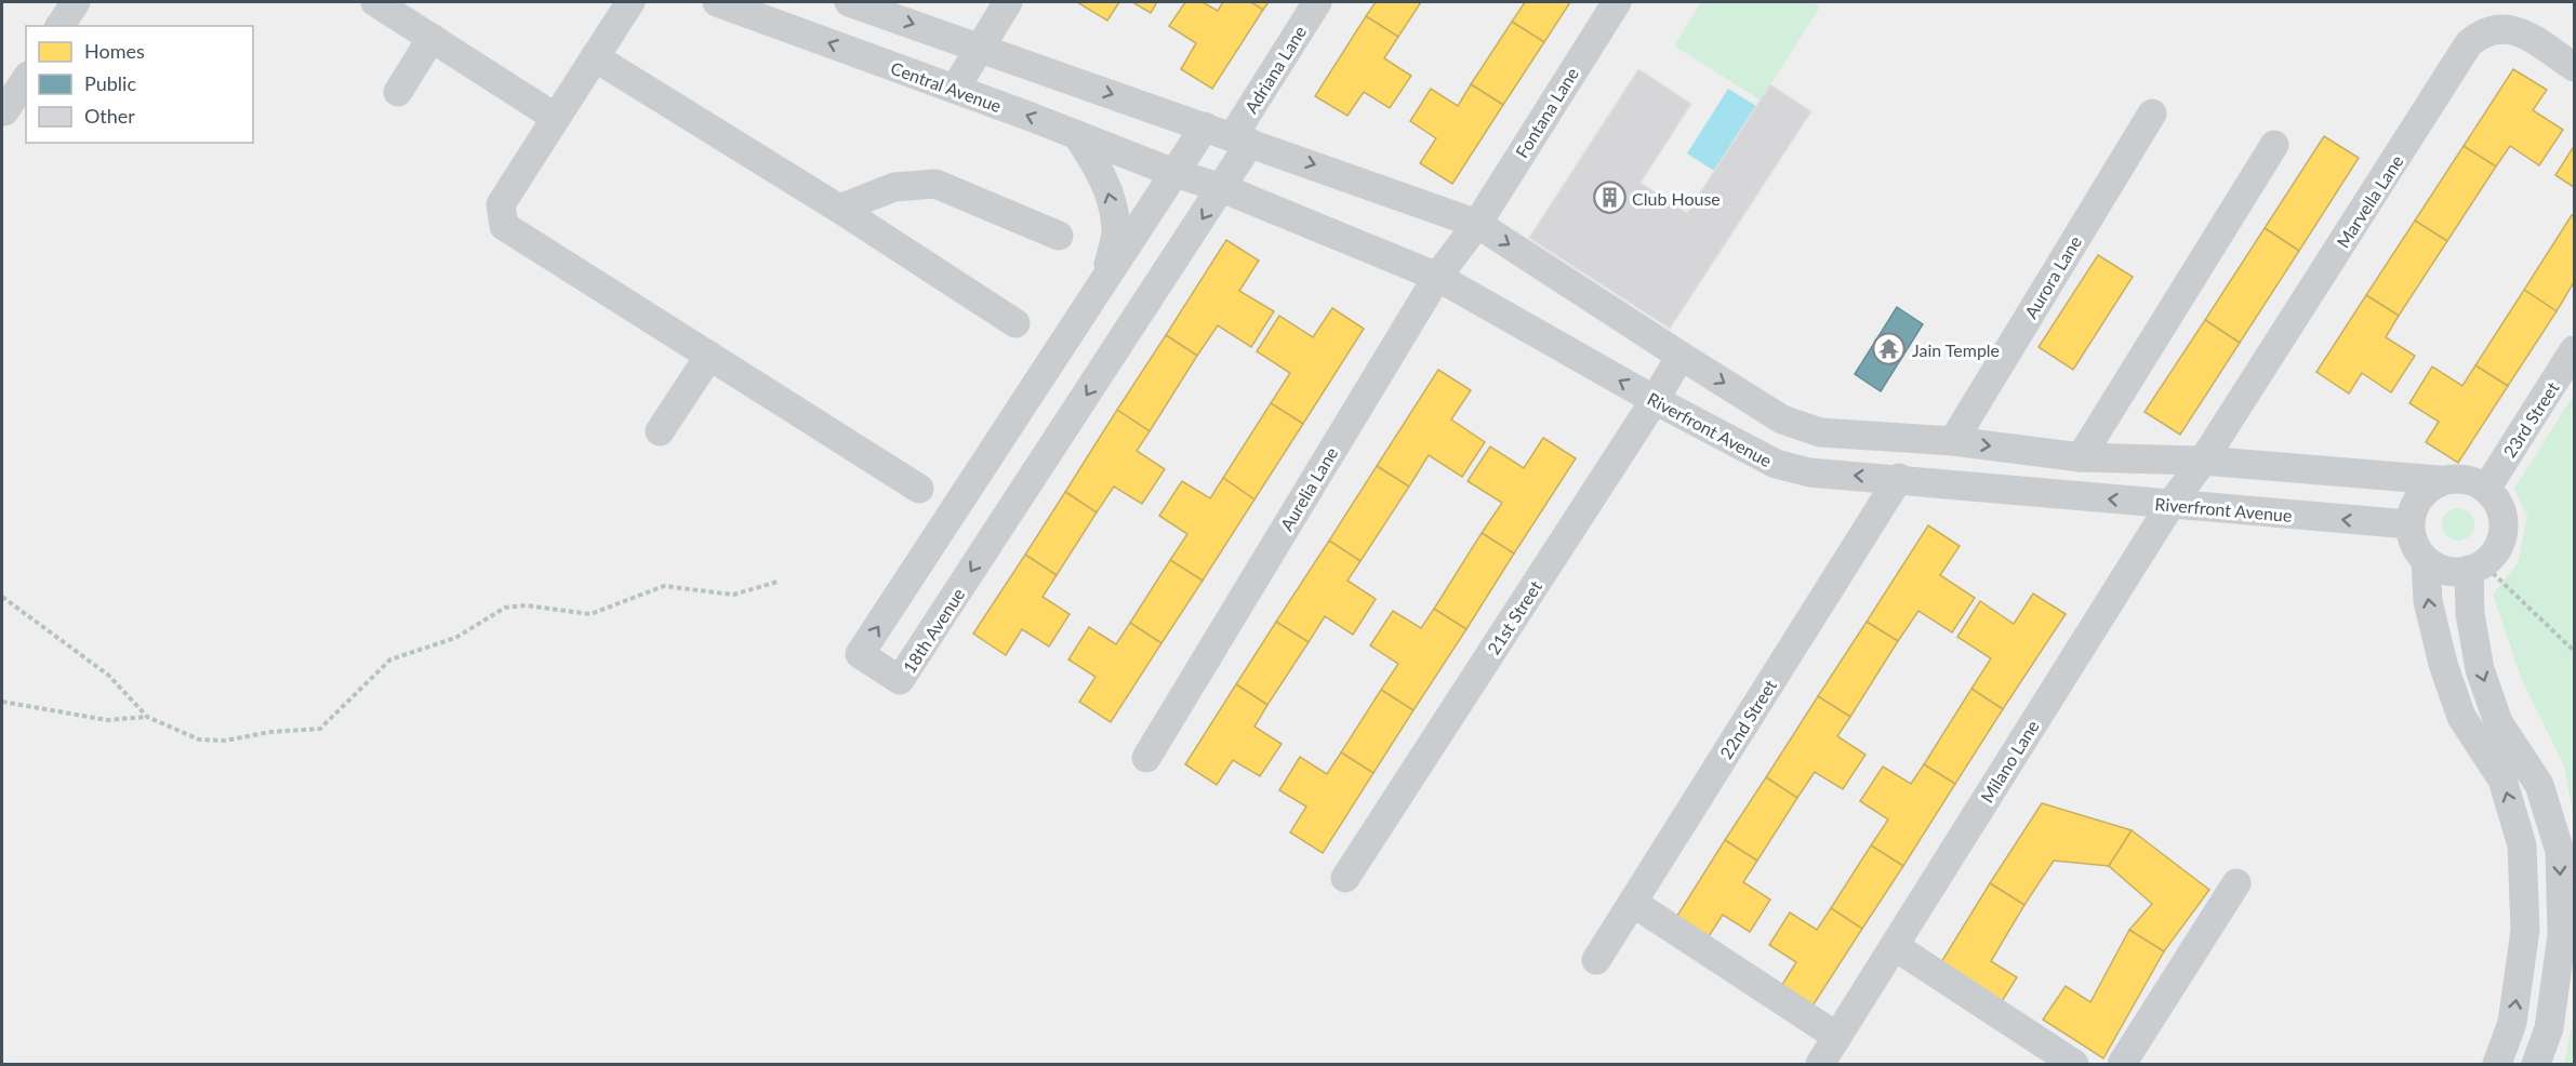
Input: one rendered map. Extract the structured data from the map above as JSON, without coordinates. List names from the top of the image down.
{
  "streets": {
    "street": [
      "Adriana Lane",
      "Central Avenue",
      "Fontana Lane",
      "Marvella Lane",
      "Aurora Lane",
      "23rd Street",
      "Riverfront Avenue",
      "Aurelia Lane",
      "21st Street",
      "18th Avenue",
      "22nd Street",
      "Milano Lane"
    ]
  },
  "crossings": [
    ["Adriana Lane", "18th Avenue"],
    ["Central Avenue", "Riverfront Avenue"],
    ["Central Avenue", "18th Avenue"],
    ["Fontana Lane", "Aurelia Lane"],
    ["Marvella Lane", "Milano Lane"],
    ["23rd Street", "Riverfront Avenue"],
    ["Riverfront Avenue", "Aurelia Lane"],
    ["Riverfront Avenue", "21st Street"],
    ["Riverfront Avenue", "18th Avenue"],
    ["Riverfront Avenue", "22nd Street"],
    ["Riverfront Avenue", "Milano Lane"]
  ],
  "places": {
    "building": ["Club House"],
    "temple": ["Jain Temple"]
  },
  "legend": ["Homes", "Public", "Other"]
}
